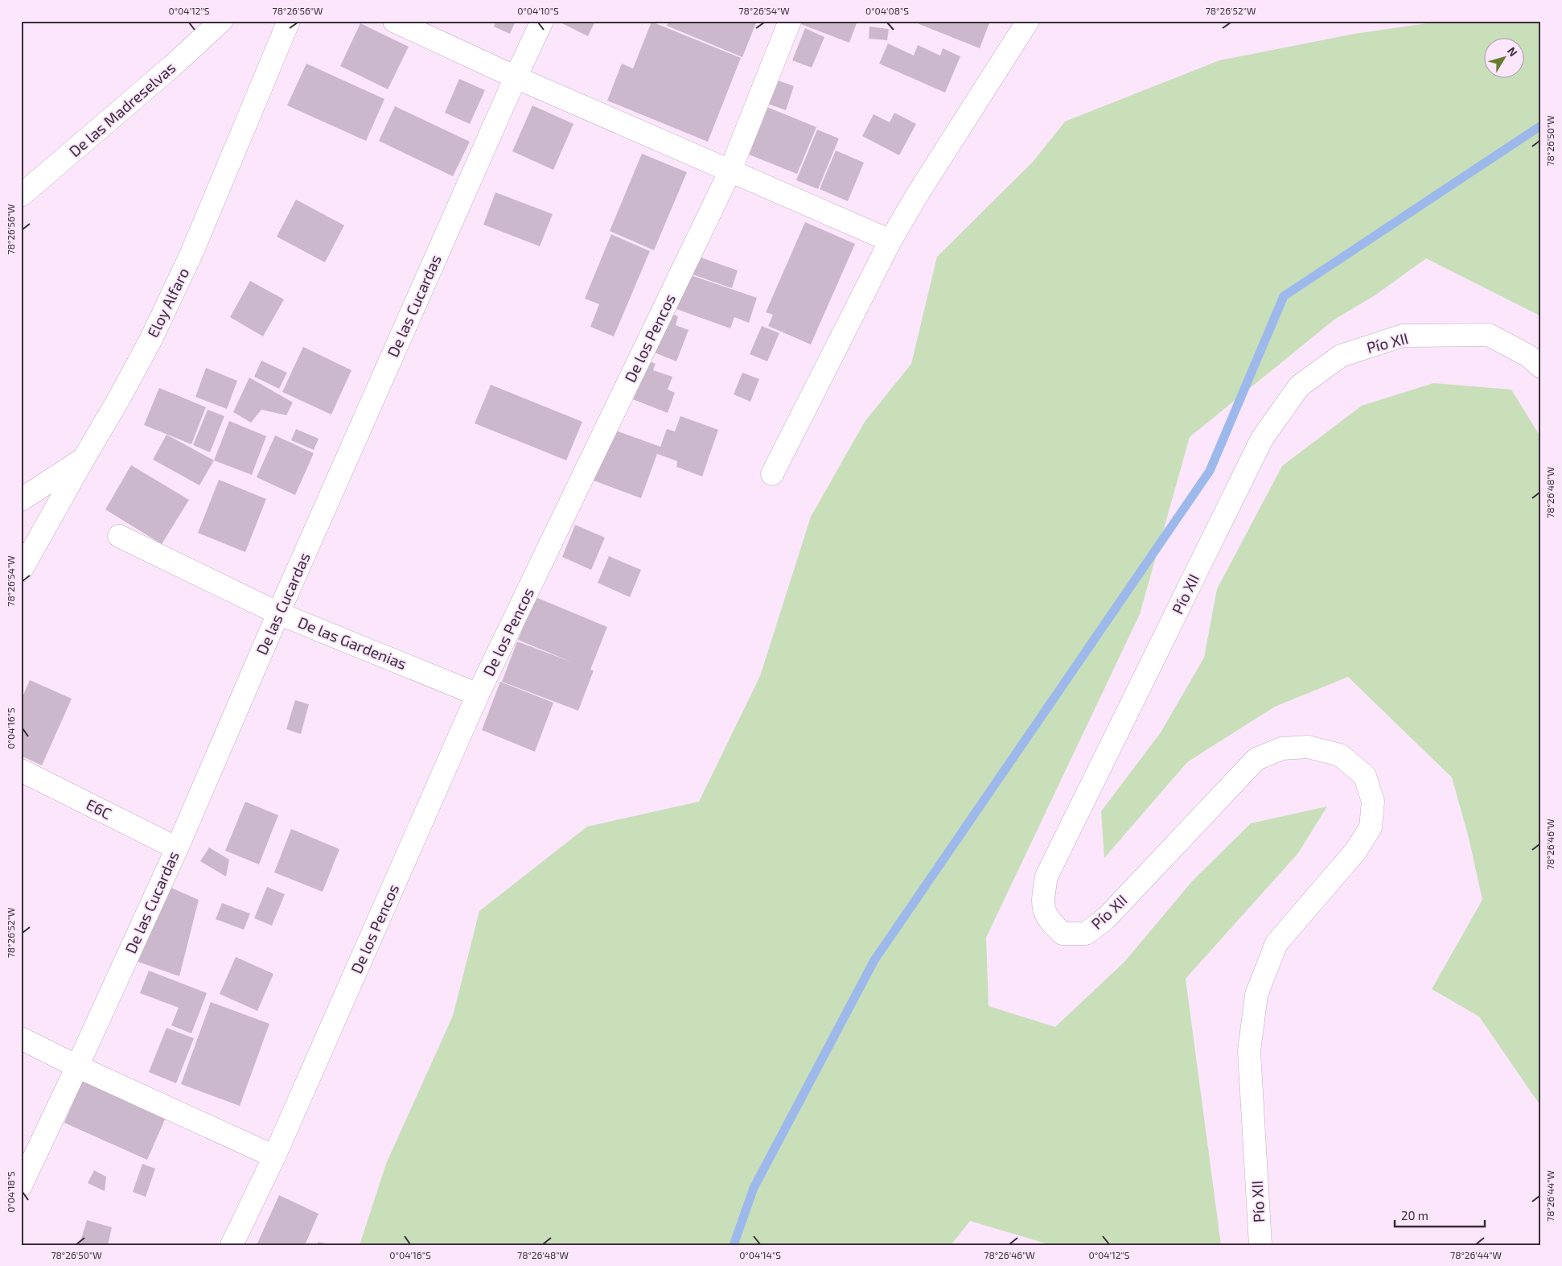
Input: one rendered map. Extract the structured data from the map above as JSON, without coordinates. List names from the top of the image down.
{
  "streets": {
    "street": [
      "De las Madreselvas",
      "Eloy Alfaro",
      "De las Cucardas",
      "De los Pencos",
      "Pío XII",
      "De las Gardenias",
      "E6C"
    ]
  },
  "crossings": [
    ["De las Cucardas", "De las Gardenias"],
    ["De las Cucardas", "E6C"],
    ["De los Pencos", "De las Gardenias"]
  ],
  "scale_bar": "20 m",
  "north": "top right",
  "coordinates": [
    "0°04'12\"S",
    "78°26'56\"W",
    "0°04'10\"S",
    "78°26'54\"W",
    "0°04'08\"S",
    "78°26'52\"W",
    "78°26'50\"W",
    "78°26'48\"W",
    "0°04'16\"S",
    "78°26'46\"W",
    "0°04'18\"S",
    "78°26'44\"W",
    "0°04'14\"S"
  ]
}
